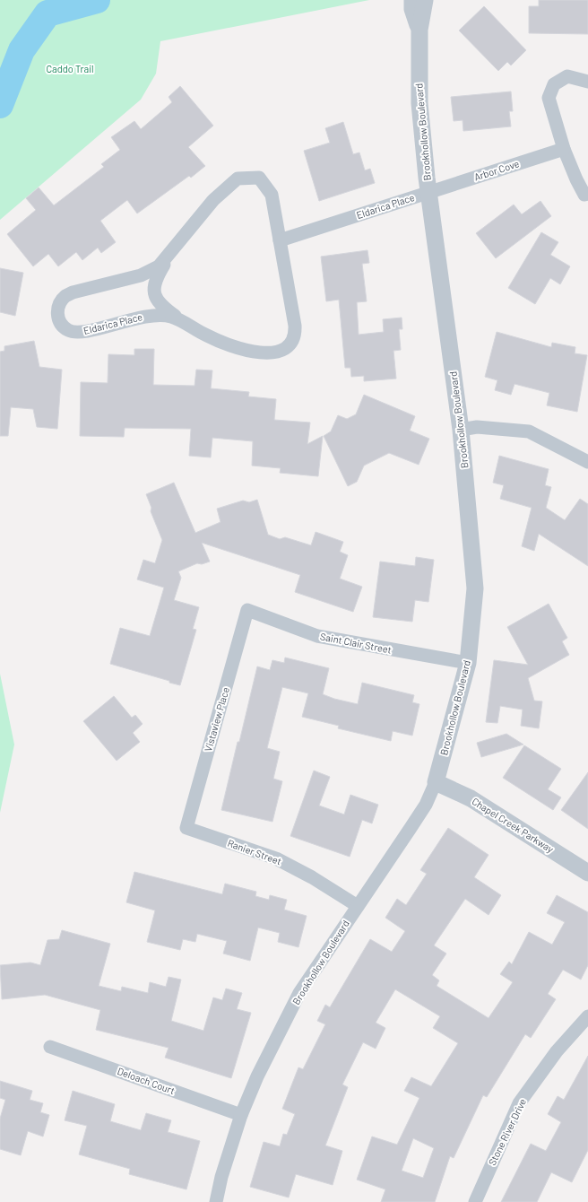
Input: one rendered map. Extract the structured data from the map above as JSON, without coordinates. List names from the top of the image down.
{
  "streets": {
    "street": [
      "Brookhollow Boulevard",
      "Arbor Cove",
      "Eldarica Place",
      "Saint Clair Street",
      "Vistaview Place",
      "Chapel Creek Parkway",
      "Ranier Street",
      "Deloach Court",
      "Stone River Drive"
    ]
  },
  "crossings": [
    ["Brookhollow Boulevard", "Arbor Cove"],
    ["Brookhollow Boulevard", "Eldarica Place"],
    ["Brookhollow Boulevard", "Saint Clair Street"],
    ["Brookhollow Boulevard", "Chapel Creek Parkway"],
    ["Brookhollow Boulevard", "Ranier Street"],
    ["Brookhollow Boulevard", "Deloach Court"],
    ["Arbor Cove", "Eldarica Place"],
    ["Saint Clair Street", "Vistaview Place"],
    ["Vistaview Place", "Ranier Street"]
  ],
  "parks": ["Caddo Trail"]
}
